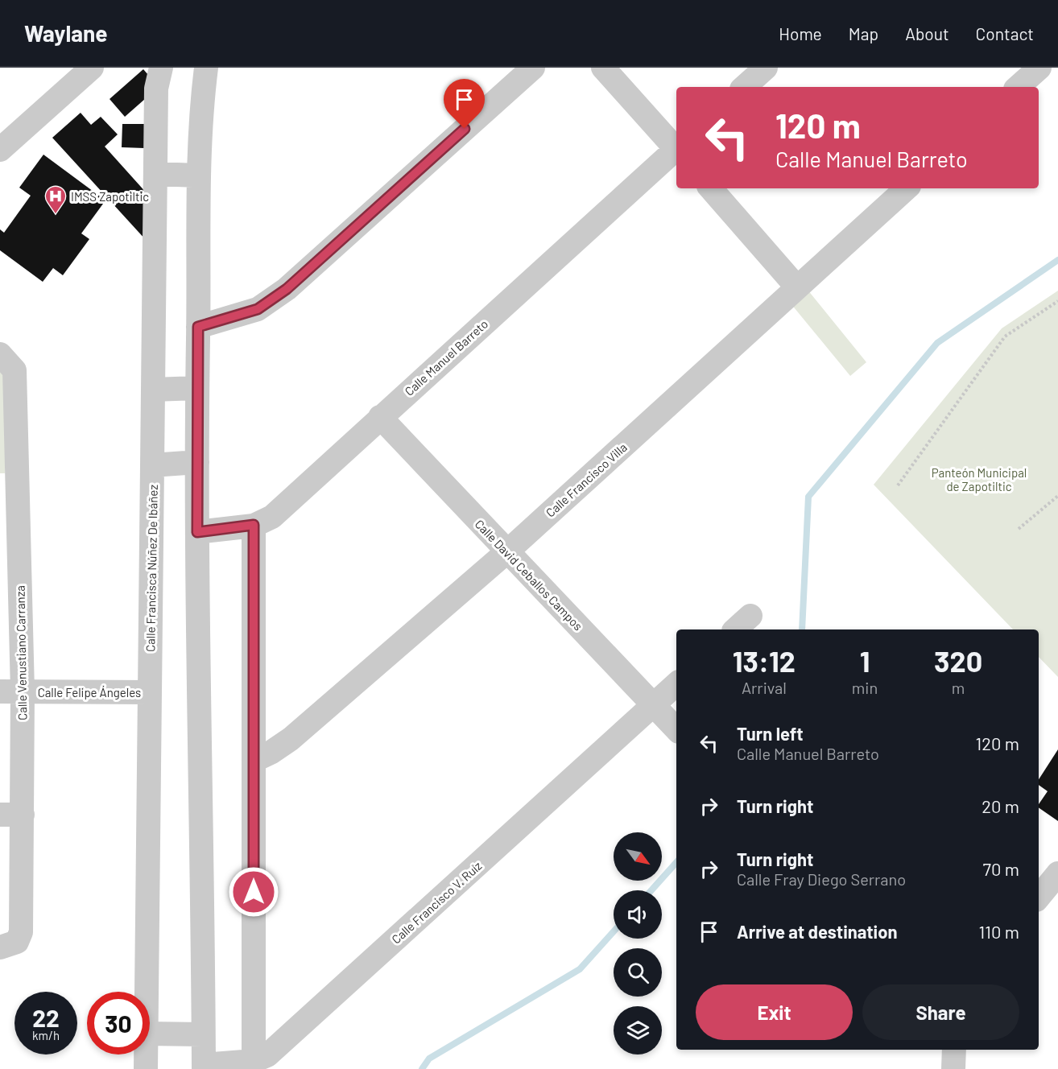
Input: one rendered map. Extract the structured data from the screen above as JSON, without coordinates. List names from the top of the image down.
{
  "streets": {
    "street": [
      "Calle Manuel Barreto",
      "Calle Francisco Villa",
      "Calle Francisca Núñez De Ibáñez",
      "Calle David Ceballos Campos",
      "Calle Venustiano Carranza",
      "Calle Felipe Ángeles",
      "Calle Francisco V. Ruíz"
    ]
  },
  "crossings": [
    ["Calle Manuel Barreto", "Calle David Ceballos Campos"],
    ["Calle Francisco Villa", "Calle David Ceballos Campos"],
    ["Calle Francisca Núñez De Ibáñez", "Calle Felipe Ángeles"],
    ["Calle David Ceballos Campos", "Calle Francisco V. Ruíz"],
    ["Calle Venustiano Carranza", "Calle Felipe Ángeles"]
  ],
  "parks": ["Panteón Municipal de Zapotiltic"],
  "places": {
    "hospital": ["IMSS Zapotiltic"]
  },
  "north": "bottom right",
  "page": {
    "header": "Waylane",
    "nav": [
      "Home",
      "Map",
      "About",
      "Contact"
    ],
    "turn": ["120 m", "Calle Manuel Barreto"],
    "eta": [
      "13:12",
      "Arrival",
      "1",
      "min",
      "320",
      "m"
    ],
    "list": [
      {
        "name": "Turn left",
        "note": "Calle Manuel Barreto",
        "value": "120 m"
      },
      {
        "name": "Turn right",
        "value": "20 m"
      },
      {
        "name": "Turn right",
        "note": "Calle Fray Diego Serrano",
        "value": "70 m"
      },
      {
        "name": "Arrive at destination",
        "value": "110 m"
      }
    ],
    "buttons": ["Exit", "Share"],
    "speed": "22 km/h",
    "limit": "30"
  }
}
